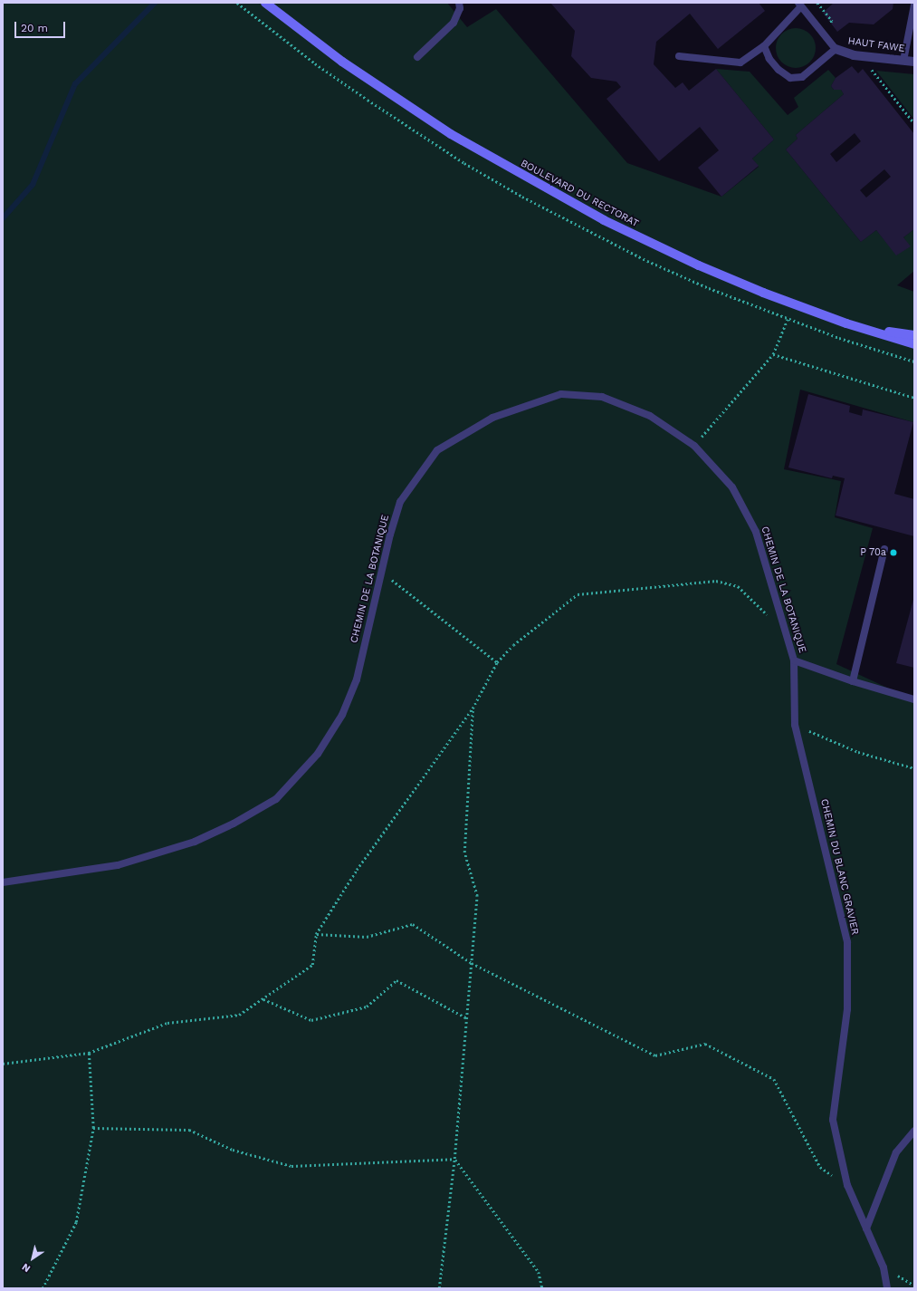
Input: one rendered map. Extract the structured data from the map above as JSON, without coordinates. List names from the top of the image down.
{
  "streets": {
    "main road": ["BOULEVARD DU RECTORAT"],
    "street": ["HAUT FAWE"],
    "lane": ["CHEMIN DE LA BOTANIQUE", "CHEMIN DU BLANC GRAVIER"]
  },
  "crossings": [
    ["CHEMIN DE LA BOTANIQUE", "CHEMIN DU BLANC GRAVIER"]
  ],
  "places": ["P 70a"],
  "scale_bar": "20 m",
  "north": "bottom left"
}
